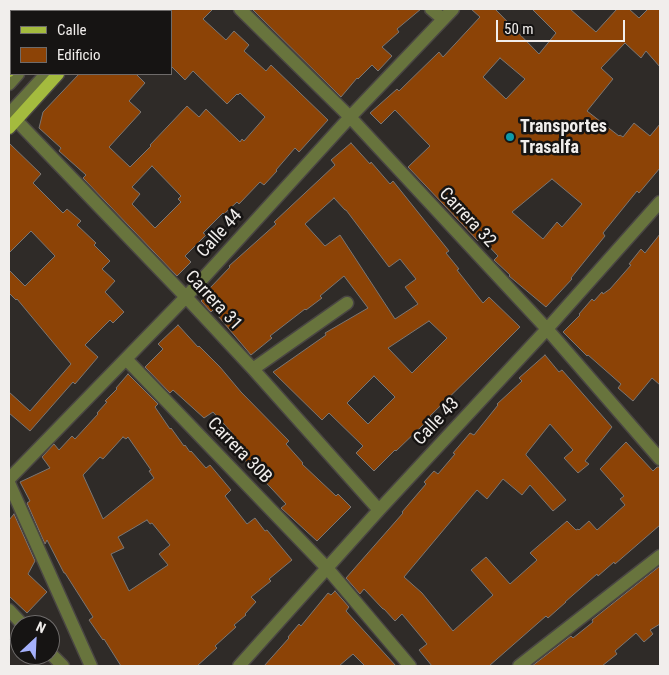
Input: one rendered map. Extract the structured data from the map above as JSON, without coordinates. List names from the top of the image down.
{
  "streets": {
    "street": [
      "Carrera 32",
      "Calle 44",
      "Carrera 31",
      "Calle 43",
      "Carrera 30B"
    ]
  },
  "crossings": [
    ["Carrera 32", "Calle 44"],
    ["Carrera 32", "Calle 43"],
    ["Calle 44", "Carrera 31"],
    ["Calle 44", "Carrera 30B"],
    ["Carrera 31", "Calle 43"],
    ["Calle 43", "Carrera 30B"]
  ],
  "places": ["Transportes Trasalfa"],
  "legend": ["Calle", "Edificio"],
  "scale_bar": "50 m",
  "north": "top right"
}
